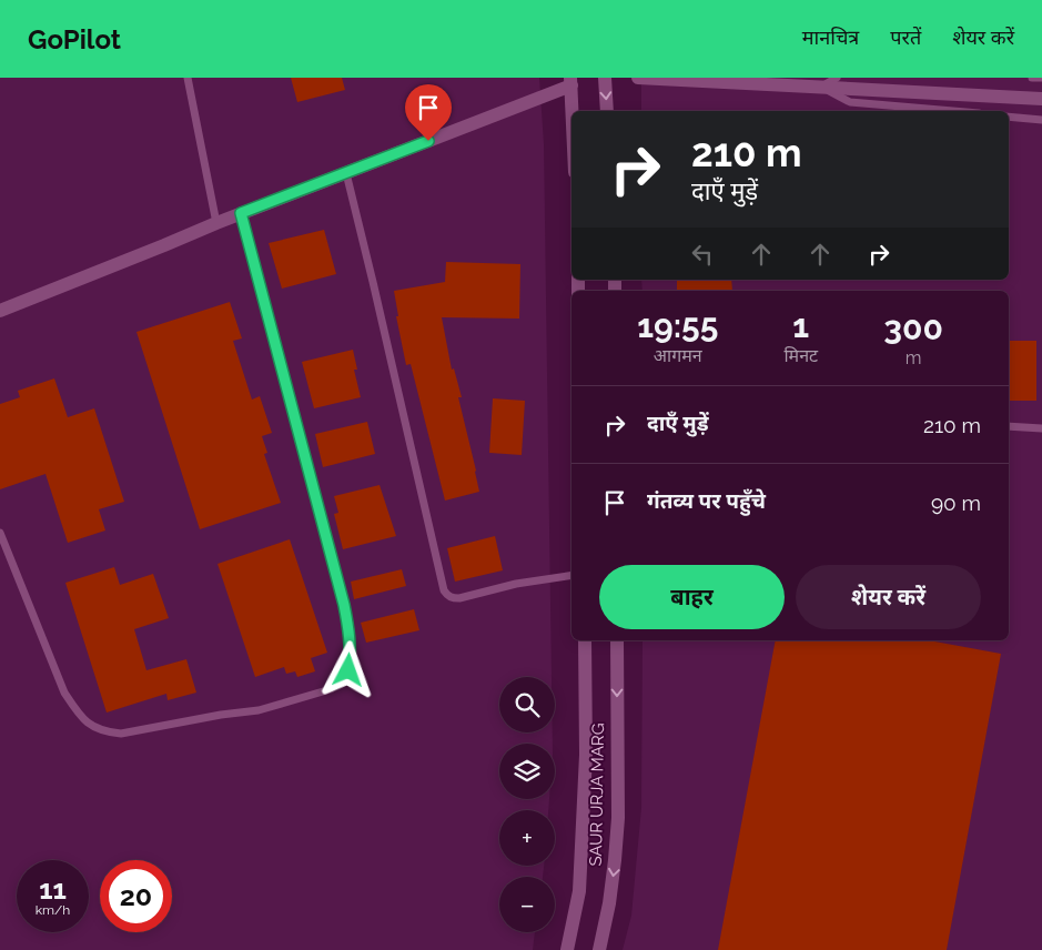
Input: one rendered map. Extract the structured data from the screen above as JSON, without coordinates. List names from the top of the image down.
{
  "streets": {
    "street": ["SAUR URJA MARG"]
  },
  "page": {
    "header": "GoPilot",
    "nav": ["मानचित्र", "परतें", "शेयर करें"],
    "turn": ["210 m", "दाएँ मुड़ें"],
    "eta": [
      "19:55",
      "आगमन",
      "1",
      "मिनट",
      "300",
      "m"
    ],
    "list": [
      {
        "name": "दाएँ मुड़ें",
        "value": "210 m"
      },
      {
        "name": "गंतव्य पर पहुँचे",
        "value": "90 m"
      }
    ],
    "buttons": ["बाहर", "शेयर करें"],
    "map_buttons": ["+", "−"],
    "speed": "11 km/h",
    "limit": "20"
  }
}
